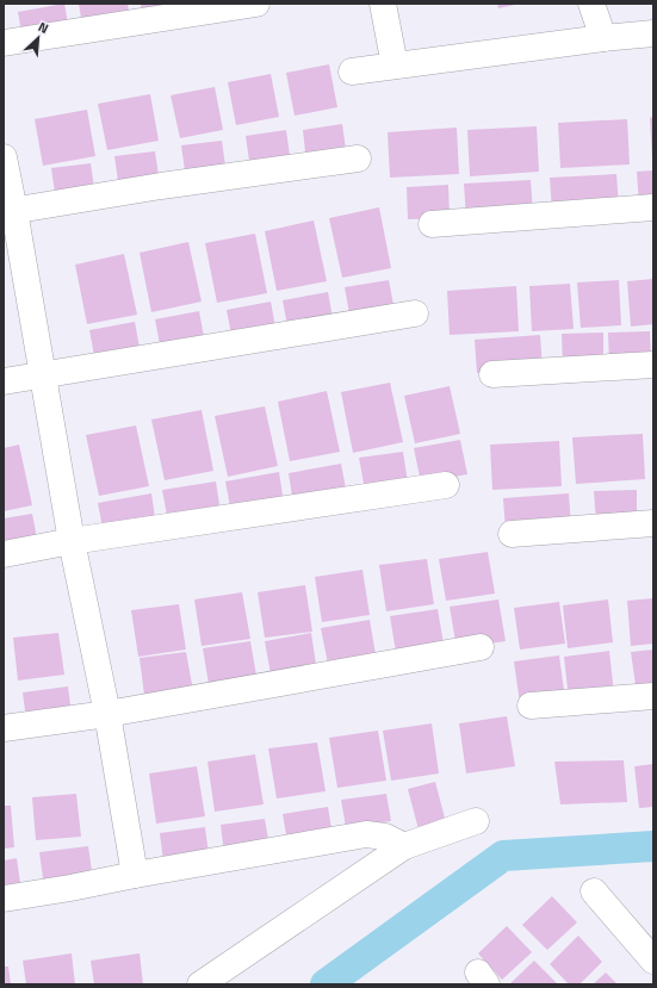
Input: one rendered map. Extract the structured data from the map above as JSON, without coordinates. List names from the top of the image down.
{
  "north": "top right"
}
